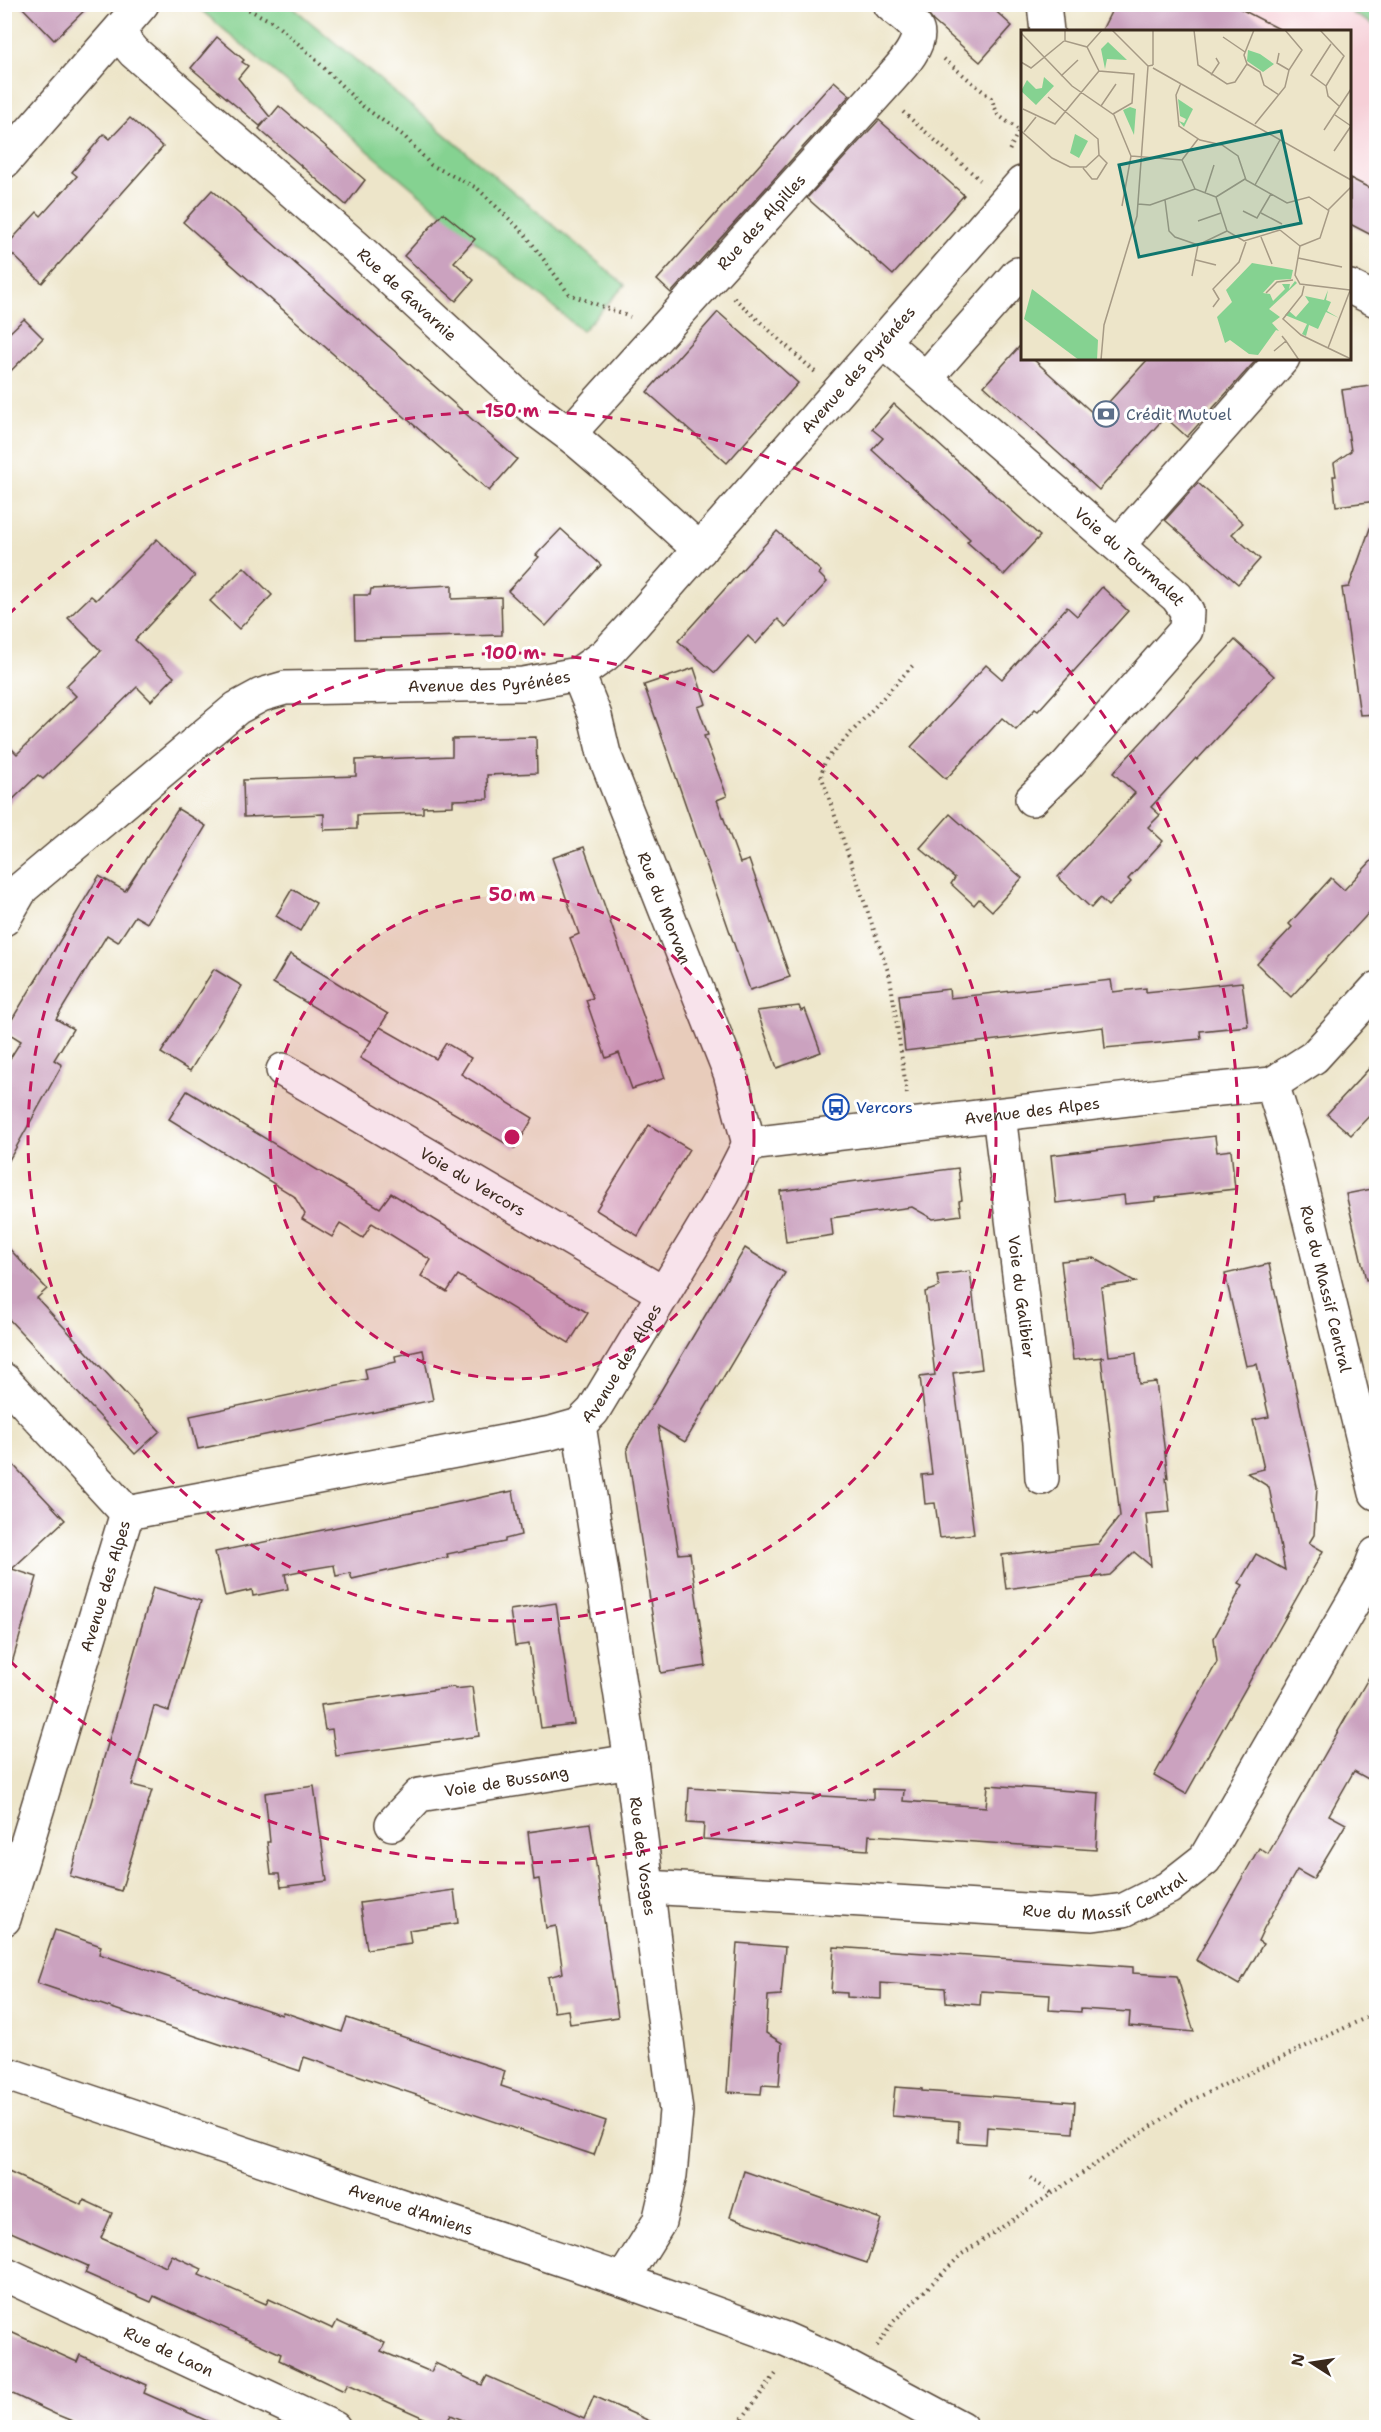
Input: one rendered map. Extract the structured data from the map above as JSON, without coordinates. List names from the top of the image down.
{
  "streets": {
    "street": [
      "Rue des Alpilles",
      "Rue de Gavarnie",
      "Avenue des Pyrénées",
      "Voie du Tourmalet",
      "Rue du Morvan",
      "Avenue des Alpes",
      "Voie du Vercors",
      "Rue du Massif Central",
      "Voie du Galibier",
      "Voie de Bussang",
      "Rue des Vosges",
      "Avenue d'Amiens",
      "Rue de Laon"
    ]
  },
  "crossings": [
    ["Rue des Alpilles", "Rue de Gavarnie"],
    ["Rue de Gavarnie", "Avenue des Pyrénées"],
    ["Avenue des Pyrénées", "Voie du Tourmalet"],
    ["Avenue des Pyrénées", "Rue du Morvan"],
    ["Rue du Morvan", "Avenue des Alpes"],
    ["Avenue des Alpes", "Voie du Vercors"],
    ["Avenue des Alpes", "Rue du Massif Central"],
    ["Avenue des Alpes", "Voie du Galibier"],
    ["Avenue des Alpes", "Rue des Vosges"],
    ["Rue du Massif Central", "Rue des Vosges"],
    ["Voie de Bussang", "Rue des Vosges"],
    ["Rue des Vosges", "Avenue d'Amiens"]
  ],
  "places": {
    "bank": ["Crédit Mutuel"],
    "bus stop": ["Vercors"]
  },
  "north": "left",
  "rings": ["150 m", "100 m", "50 m"]
}
